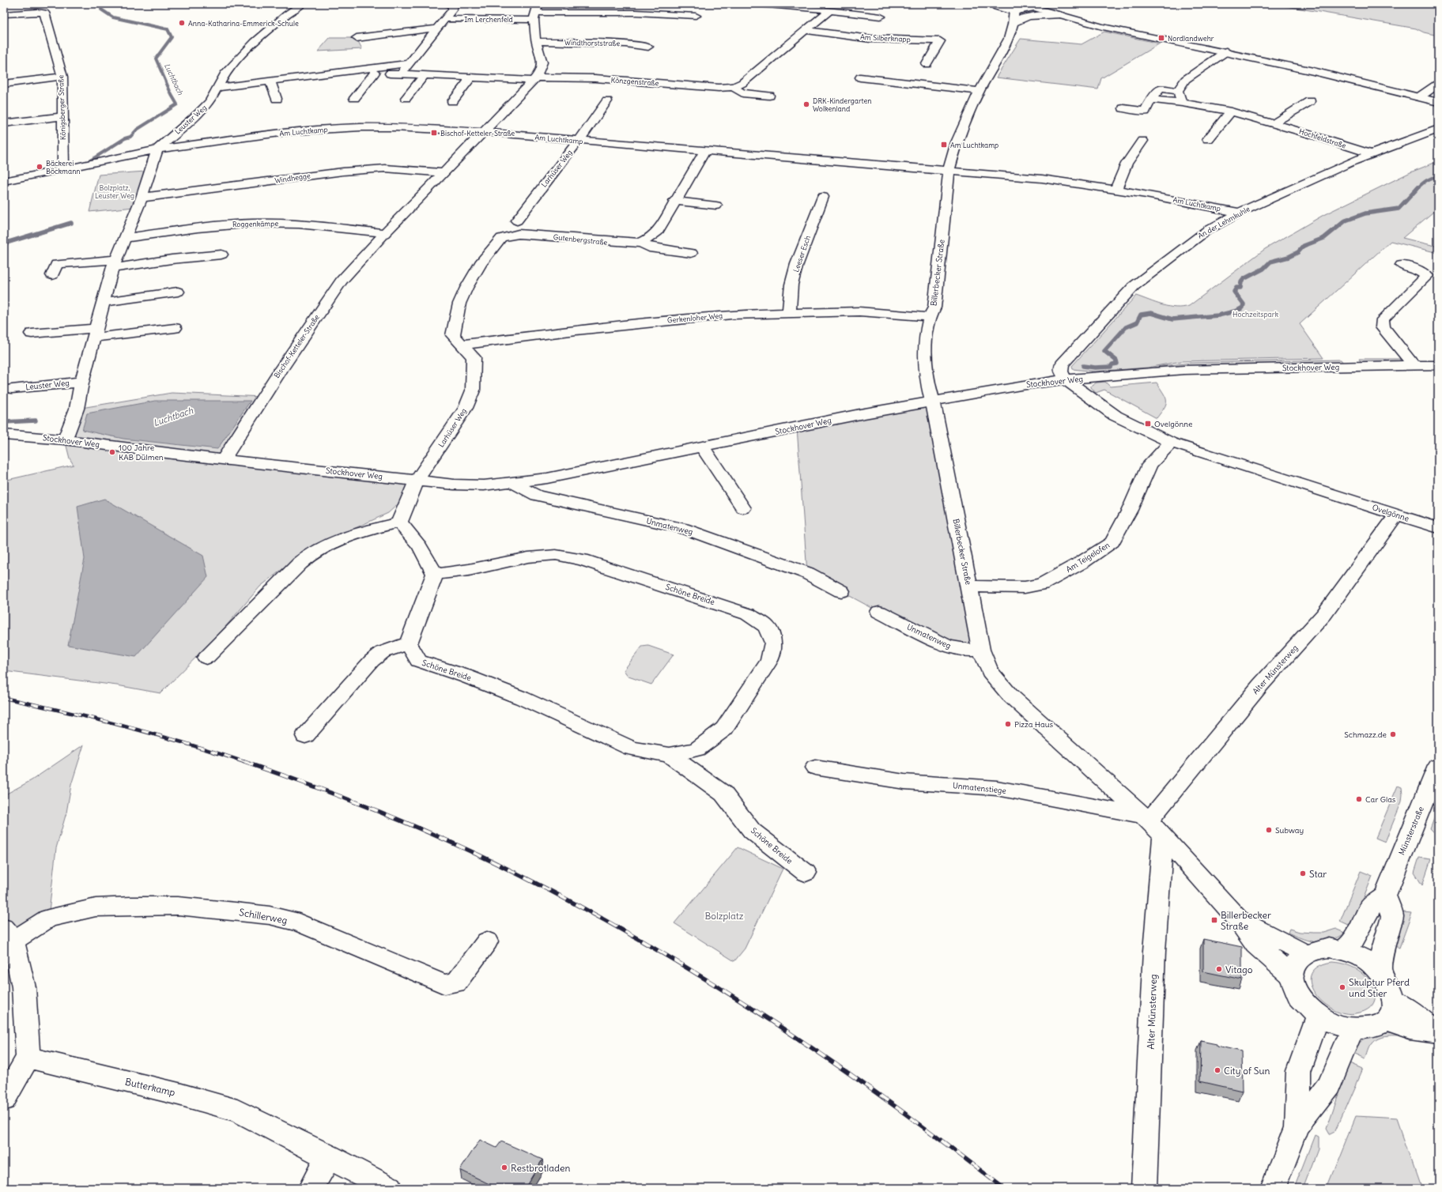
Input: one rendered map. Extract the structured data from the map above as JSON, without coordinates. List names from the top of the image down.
{
  "streets": {
    "street": [
      "Im Lerchenfeld",
      "Am Silberknapp",
      "Windthorststraße",
      "Könzgenstraße",
      "Königsberger Straße",
      "Leuster Weg",
      "Am Luchtkamp",
      "Hochfeldstraße",
      "Larhüser Weg",
      "Windhegge",
      "An der Lehmkuhle",
      "Roggenkämpe",
      "Gutenbergstraße",
      "Leeser Esch",
      "Billerbecker Straße",
      "Gerkenloher Weg",
      "Bischof-Ketteler-Straße",
      "Stockhover Weg",
      "Ovelgönne",
      "Unmatenweg",
      "Am Teigelofen",
      "Schöne Breide",
      "Alter Münsterweg",
      "Unmatenstiege",
      "Münsterstraße",
      "Schillerweg",
      "Butterkamp"
    ]
  },
  "crossings": [
    ["Im Lerchenfeld", "Bischof-Ketteler-Straße"],
    ["Am Silberknapp", "Könzgenstraße"],
    ["Windthorststraße", "Bischof-Ketteler-Straße"],
    ["Könzgenstraße", "Bischof-Ketteler-Straße"],
    ["Königsberger Straße", "Am Luchtkamp"],
    ["Leuster Weg", "Am Luchtkamp"],
    ["Leuster Weg", "Windhegge"],
    ["Leuster Weg", "Roggenkämpe"],
    ["Leuster Weg", "Stockhover Weg"],
    ["Am Luchtkamp", "Larhüser Weg"],
    ["Am Luchtkamp", "An der Lehmkuhle"],
    ["Am Luchtkamp", "Billerbecker Straße"],
    ["Am Luchtkamp", "Bischof-Ketteler-Straße"],
    ["Hochfeldstraße", "An der Lehmkuhle"],
    ["Larhüser Weg", "Gutenbergstraße"],
    ["Larhüser Weg", "Gerkenloher Weg"],
    ["Larhüser Weg", "Stockhover Weg"],
    ["Windhegge", "Bischof-Ketteler-Straße"],
    ["An der Lehmkuhle", "Stockhover Weg"],
    ["An der Lehmkuhle", "Ovelgönne"],
    ["Roggenkämpe", "Bischof-Ketteler-Straße"],
    ["Leeser Esch", "Gerkenloher Weg"],
    ["Billerbecker Straße", "Gerkenloher Weg"],
    ["Billerbecker Straße", "Stockhover Weg"],
    ["Billerbecker Straße", "Unmatenweg"],
    ["Billerbecker Straße", "Am Teigelofen"],
    ["Billerbecker Straße", "Alter Münsterweg"],
    ["Billerbecker Straße", "Unmatenstiege"],
    ["Billerbecker Straße", "Münsterstraße"],
    ["Bischof-Ketteler-Straße", "Stockhover Weg"],
    ["Stockhover Weg", "Ovelgönne"],
    ["Stockhover Weg", "Unmatenweg"],
    ["Ovelgönne", "Am Teigelofen"],
    ["Ovelgönne", "Alter Münsterweg"],
    ["Alter Münsterweg", "Unmatenstiege"]
  ],
  "water": ["Luchtbach"],
  "parks": ["Bolzplatz, Leuster Weg", "Hochzeitspark", "Bolzplatz"],
  "places": {
    "other": [
      "Anna-Katharina-Emmerick-Schule",
      "DRK-Kindergarten Wolkenland",
      "Bäckerei Böckmann",
      "100 Jahre KAB Dülmen",
      "Pizza Haus",
      "Schmazz.de",
      "Car Glas",
      "Subway",
      "Star",
      "Vitago",
      "Skulptur Pferd und Stier",
      "City of Sun",
      "Restbrotladen"
    ],
    "transit": [
      "Nordlandwehr",
      "Bischof-Ketteler-Straße",
      "Am Luchtkamp",
      "Ovelgönne",
      "Billerbecker Straße"
    ]
  }
}
